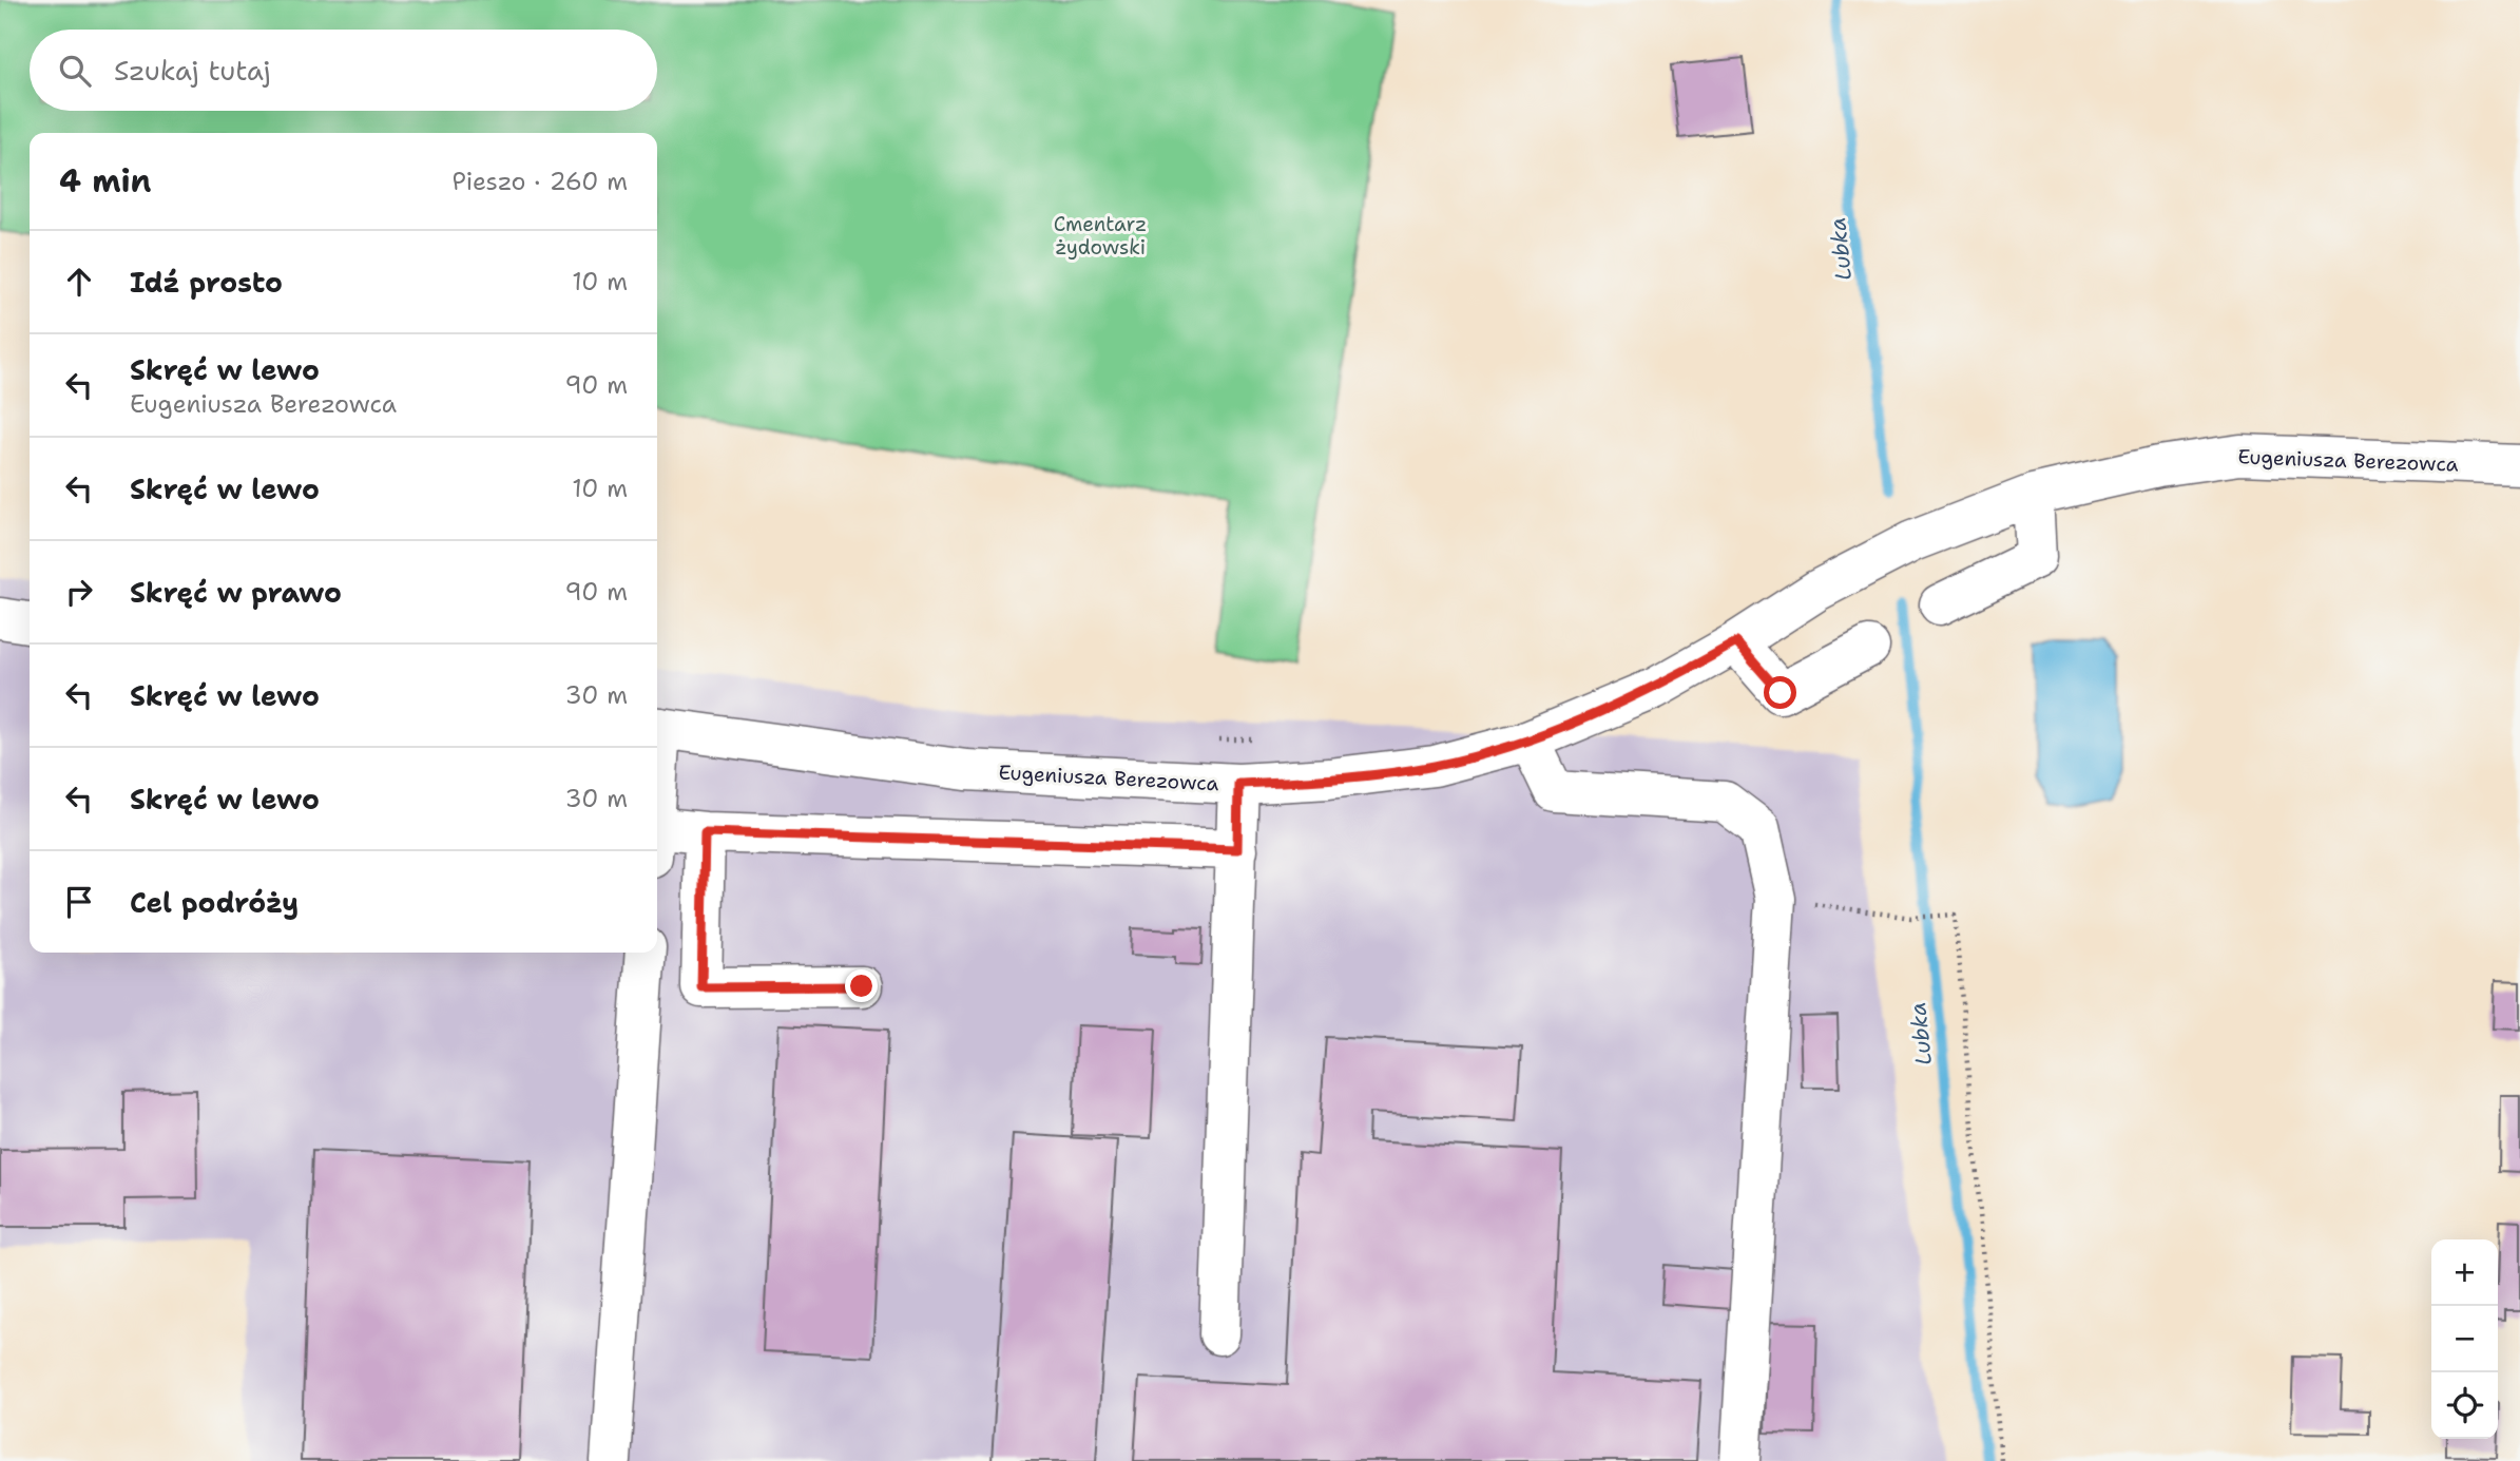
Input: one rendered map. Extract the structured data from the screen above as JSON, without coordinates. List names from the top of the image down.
{
  "streets": {
    "street": ["Eugeniusza Berezowca"]
  },
  "water": ["Lubka"],
  "parks": ["Cmentarz żydowski"],
  "page": {
    "search": "Szukaj tutaj",
    "heading": ["4 min", "Pieszo · 260 m"],
    "list": [
      ["Idź prosto", "10 m"],
      ["Skręć w lewo", "Eugeniusza Berezowca", "90 m"],
      ["Skręć w lewo", "10 m"],
      ["Skręć w prawo", "90 m"],
      ["Skręć w lewo", "30 m"],
      ["Skręć w lewo", "30 m"],
      "Cel podróży"
    ],
    "map_buttons": ["+", "−"]
  }
}
